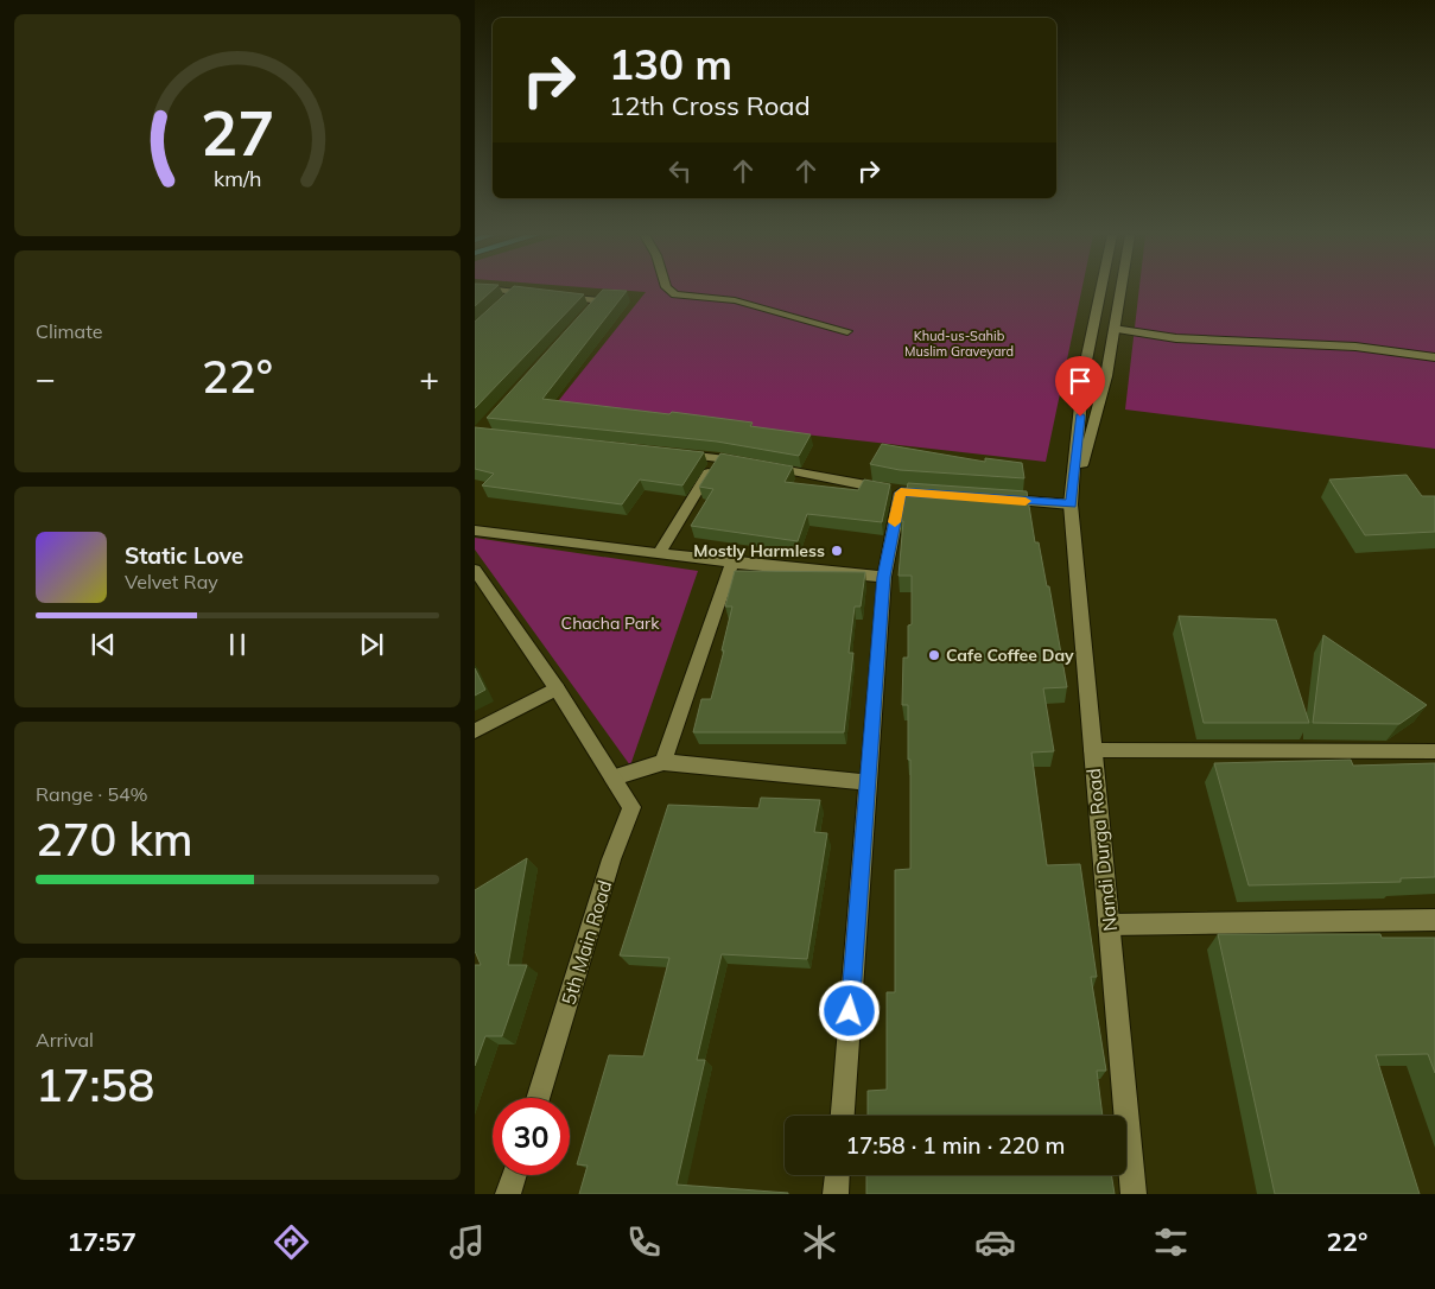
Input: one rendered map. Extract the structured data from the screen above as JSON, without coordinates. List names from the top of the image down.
{
  "streets": {
    "street": ["Nandi Durga Road", "5th Main Road"]
  },
  "parks": ["Khud-us-Sahib Muslim Graveyard", "Chacha Park"],
  "places": ["Mostly Harmless", "Cafe Coffee Day"],
  "page": {
    "turn": ["130 m", "12th Cross Road"],
    "tile": [
      "Climate",
      ["Range · 54%", "270 km"],
      ["Arrival", "17:58"]
    ],
    "heat": ["−", "22°", "+"],
    "song": ["Static Love", "Velvet Ray"],
    "limit": "30",
    "trip": "17:58 · 1 min · 220 m",
    "tabs": ["17:57", "22°"],
    "gauge": ["27", "km/h"]
  }
}
